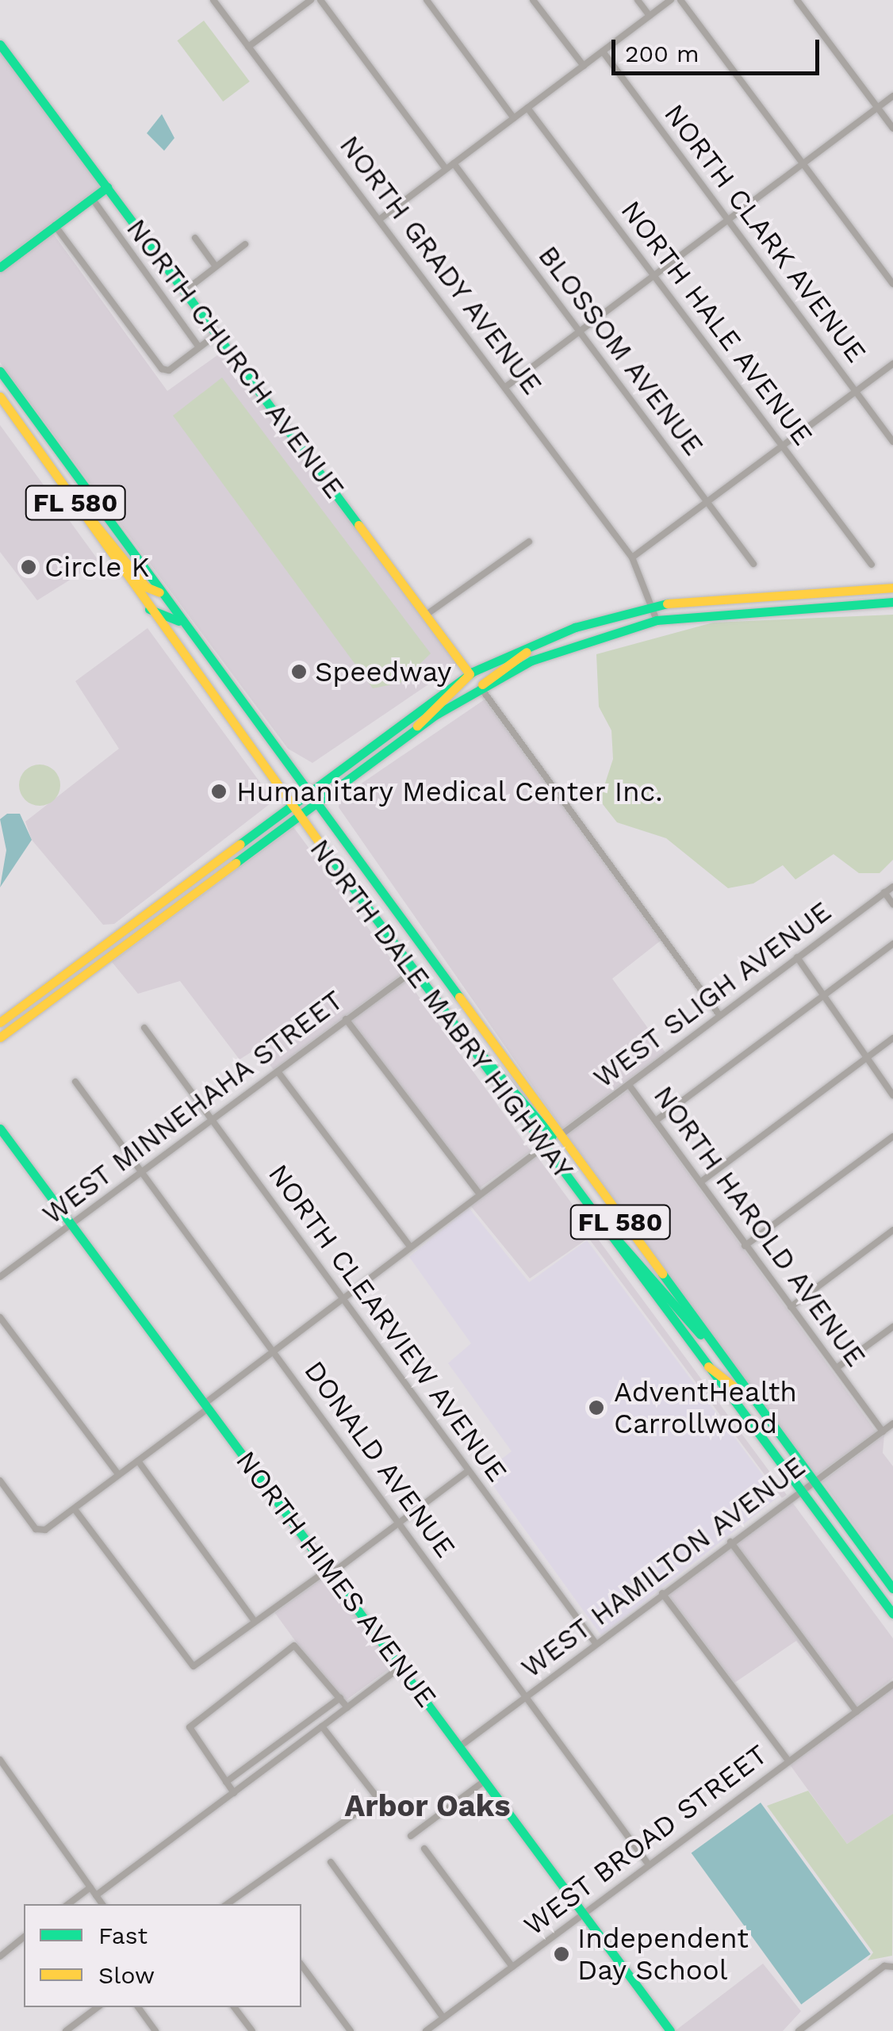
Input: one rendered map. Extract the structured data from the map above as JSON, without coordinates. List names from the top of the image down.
{
  "streets": {
    "main road": [
      "NORTH CHURCH AVENUE",
      "FL 580",
      "NORTH DALE MABRY HIGHWAY",
      "NORTH HIMES AVENUE"
    ],
    "street": [
      "NORTH CLARK AVENUE",
      "NORTH GRADY AVENUE",
      "NORTH HALE AVENUE",
      "BLOSSOM AVENUE",
      "WEST SLIGH AVENUE",
      "WEST MINNEHAHA STREET",
      "NORTH HAROLD AVENUE",
      "NORTH CLEARVIEW AVENUE",
      "DONALD AVENUE",
      "WEST HAMILTON AVENUE",
      "WEST BROAD STREET"
    ]
  },
  "crossings": [
    ["WEST SLIGH AVENUE", "NORTH DALE MABRY HIGHWAY"],
    ["WEST SLIGH AVENUE", "NORTH HAROLD AVENUE"],
    ["NORTH DALE MABRY HIGHWAY", "WEST MINNEHAHA STREET"],
    ["NORTH DALE MABRY HIGHWAY", "WEST HAMILTON AVENUE"],
    ["WEST MINNEHAHA STREET", "NORTH CLEARVIEW AVENUE"],
    ["WEST MINNEHAHA STREET", "DONALD AVENUE"],
    ["WEST MINNEHAHA STREET", "NORTH HIMES AVENUE"],
    ["NORTH HAROLD AVENUE", "WEST HAMILTON AVENUE"],
    ["NORTH CLEARVIEW AVENUE", "WEST HAMILTON AVENUE"],
    ["DONALD AVENUE", "WEST HAMILTON AVENUE"],
    ["DONALD AVENUE", "WEST BROAD STREET"],
    ["WEST HAMILTON AVENUE", "NORTH HIMES AVENUE"],
    ["NORTH HIMES AVENUE", "WEST BROAD STREET"]
  ],
  "districts": ["Arbor Oaks"],
  "places": [
    "Circle K",
    "Speedway",
    "Humanitary Medical Center Inc.",
    "AdventHealth Carrollwood",
    "Independent Day School"
  ],
  "legend": ["Fast", "Slow"],
  "scale_bar": "200 m"
}
